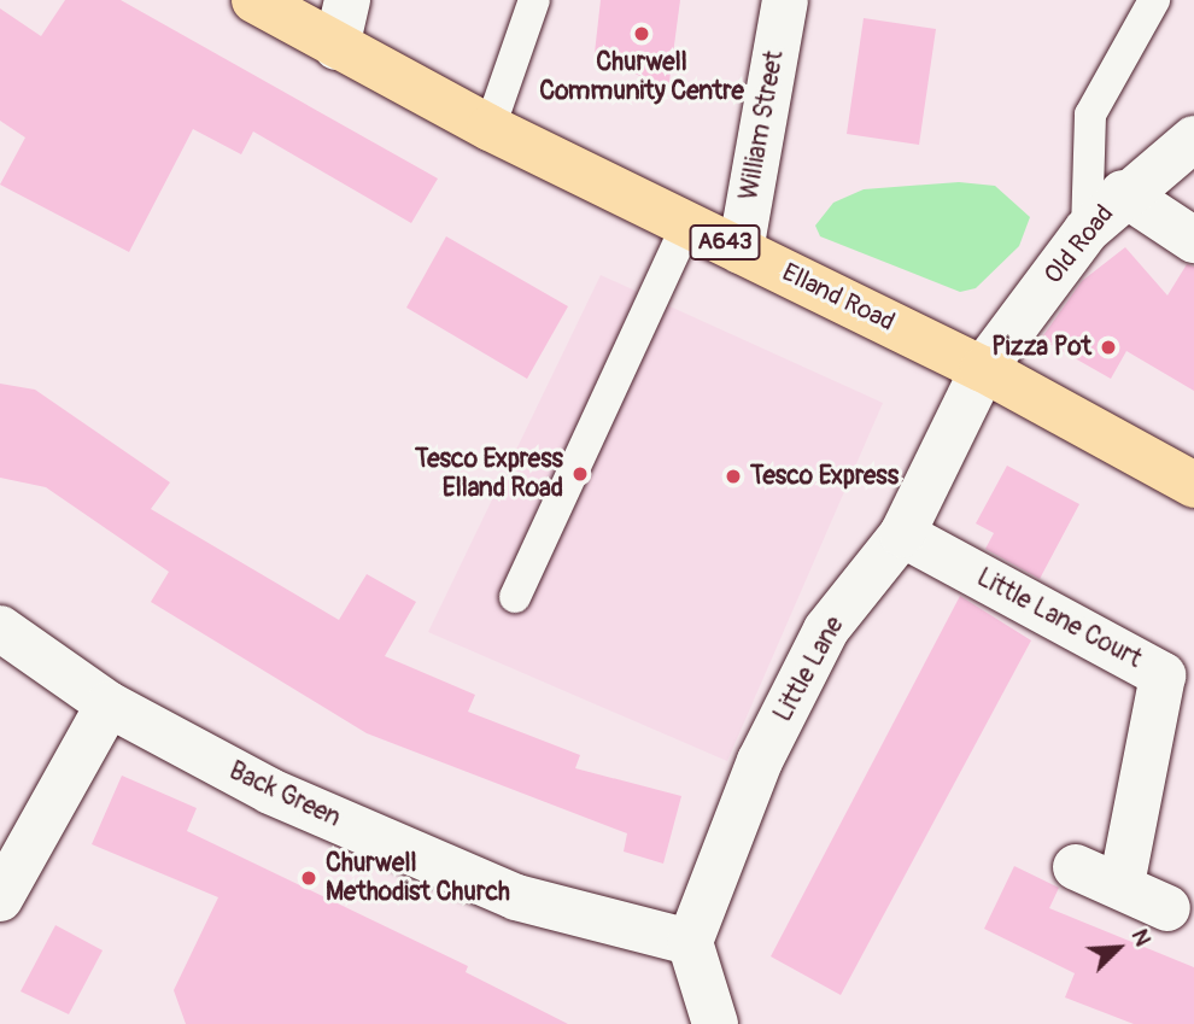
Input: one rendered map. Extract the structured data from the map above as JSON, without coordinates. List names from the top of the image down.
{
  "streets": {
    "main road": ["A643", "Elland Road"],
    "street": [
      "William Street",
      "Old Road",
      "Little Lane Court",
      "Little Lane",
      "Back Green"
    ]
  },
  "crossings": [
    ["William Street", "Elland Road"],
    ["Old Road", "Elland Road"],
    ["Old Road", "Little Lane"],
    ["Elland Road", "Little Lane"],
    ["Little Lane Court", "Little Lane"],
    ["Little Lane", "Back Green"]
  ],
  "places": [
    "Churwell Community Centre",
    "Pizza Pot",
    "Tesco Express Elland Road",
    "Tesco Express",
    "Churwell Methodist Church"
  ],
  "north": "top right"
}
